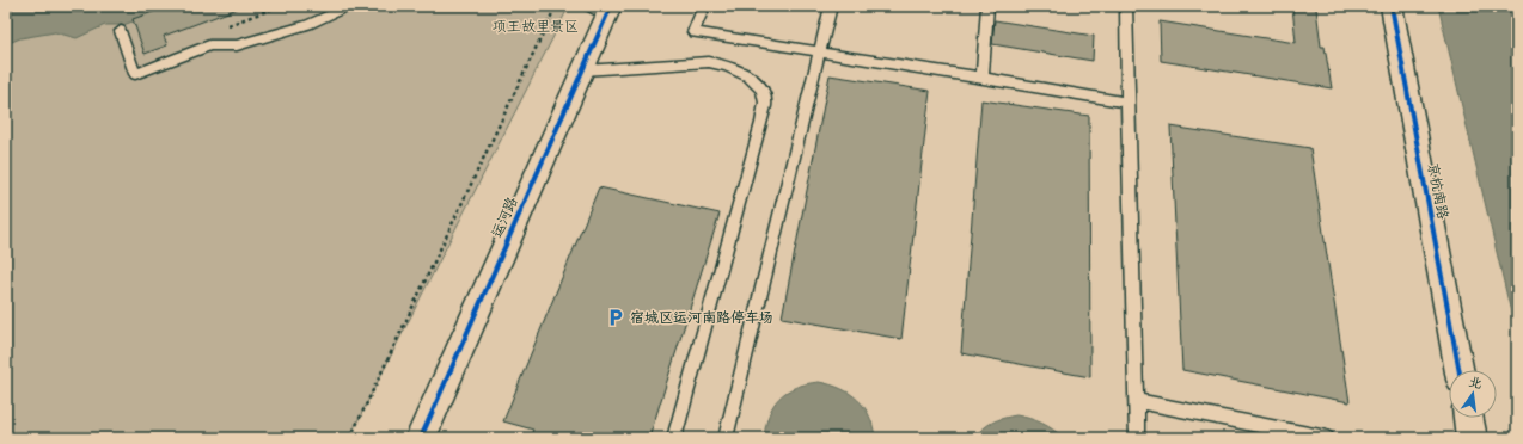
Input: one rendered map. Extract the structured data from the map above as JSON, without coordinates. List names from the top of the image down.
{
  "streets": {
    "street": ["京杭南路", "运河路"]
  },
  "parks": ["项王故里景区"],
  "places": {
    "parking": ["宿城区运河南路停车场"]
  },
  "north": "top"
}
